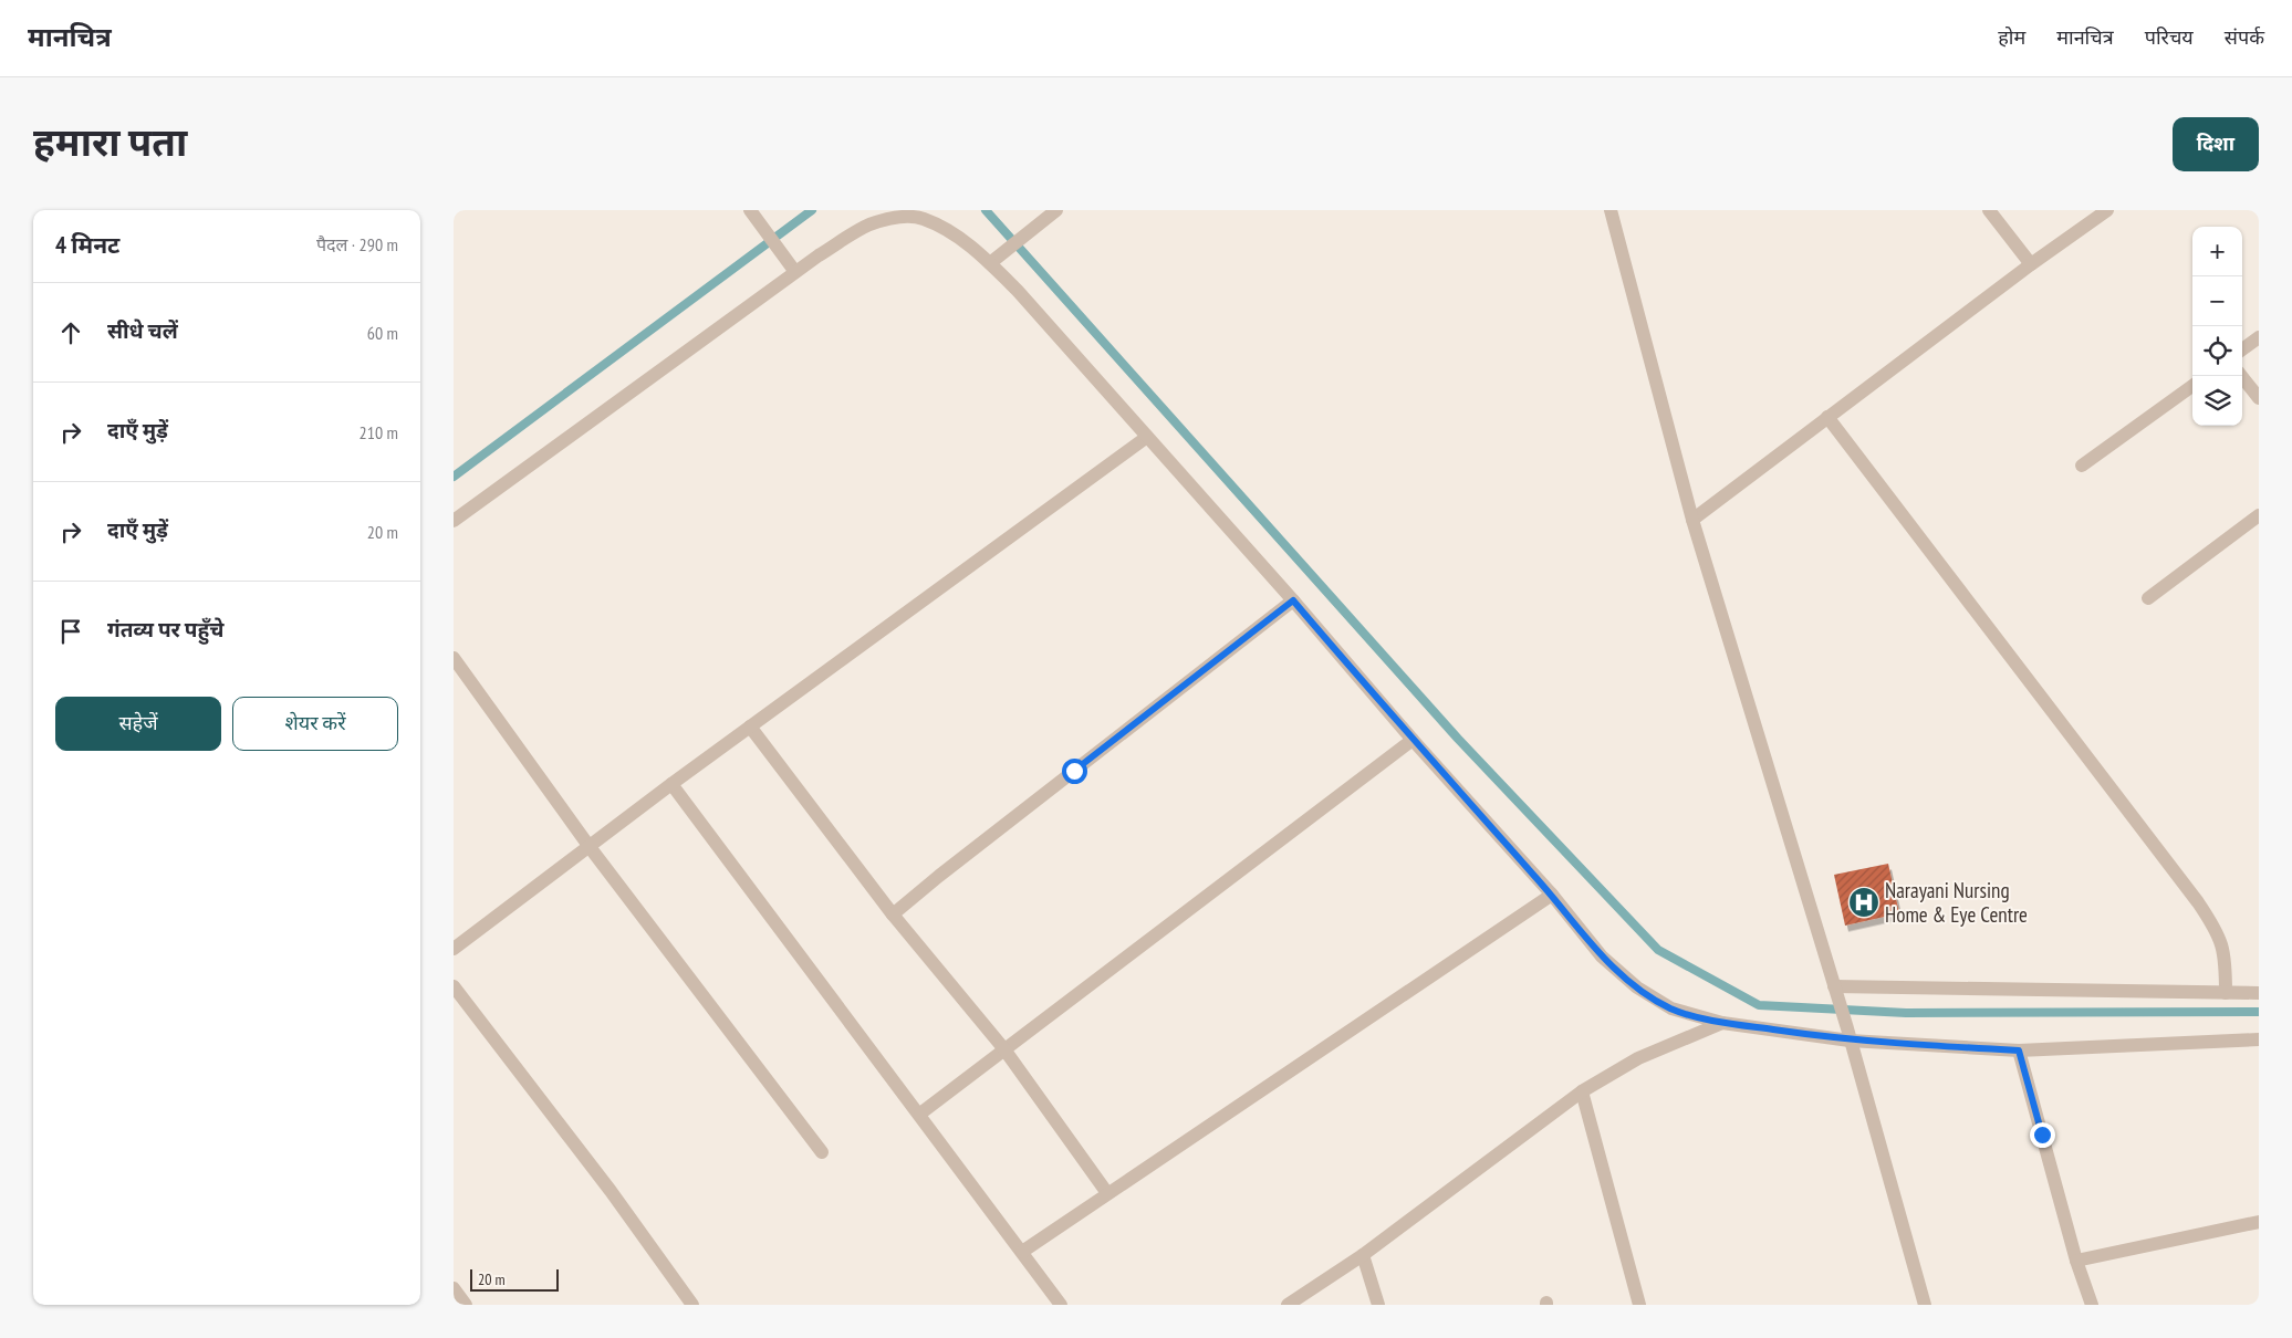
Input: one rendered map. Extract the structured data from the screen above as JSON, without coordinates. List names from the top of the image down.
{
  "places": {
    "hospital": ["Narayani Nursing Home & Eye Centre"]
  },
  "scale_bar": "20 m",
  "page": {
    "header": "मानचित्र",
    "nav": [
      "होम",
      "मानचित्र",
      "परिचय",
      "संपर्क"
    ],
    "title": "हमारा पता",
    "buttons": [
      "दिशा",
      ["सहेजें", "शेयर करें"]
    ],
    "heading": ["4 मिनट", "पैदल · 290 m"],
    "map_buttons": ["+", "−"],
    "list": [
      ["सीधे चलें", "60 m"],
      ["दाएँ मुड़ें", "210 m"],
      ["दाएँ मुड़ें", "20 m"],
      "गंतव्य पर पहुँचे"
    ],
    "scale": "20 m"
  }
}
